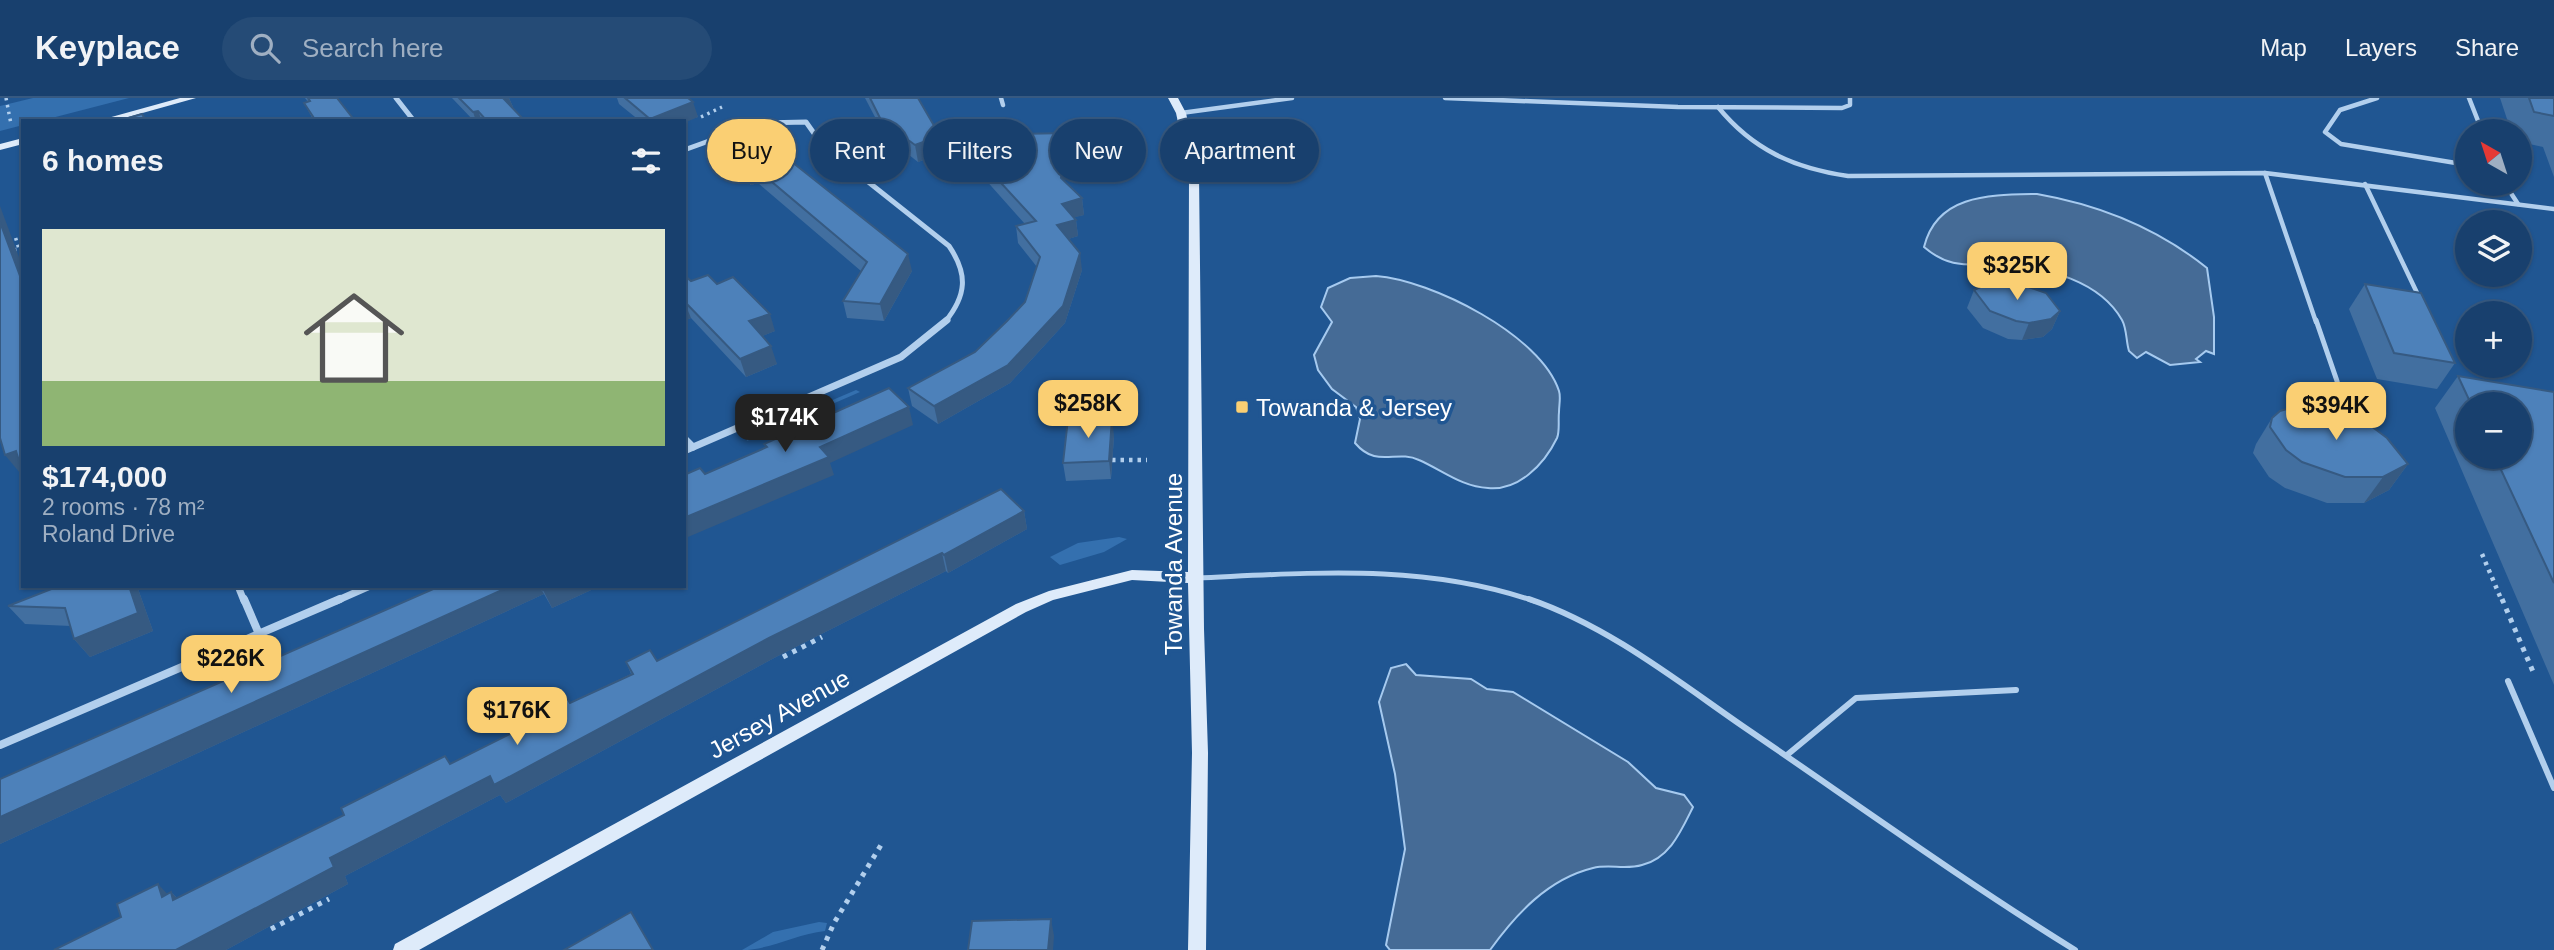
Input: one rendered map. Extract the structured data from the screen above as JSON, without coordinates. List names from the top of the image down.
{
  "streets": {
    "main road": ["Towanda Avenue", "Jersey Avenue"]
  },
  "crossings": [
    ["Towanda Avenue", "Jersey Avenue"]
  ],
  "places": {
    "transit": ["Towanda & Jersey"]
  },
  "north": "top left",
  "page": {
    "header": "Keyplace",
    "search": "Search here",
    "nav": ["Map", "Layers", "Share"],
    "map_buttons": ["+", "−"],
    "chip": [
      "Buy",
      "Rent",
      "Filters",
      "New",
      "Apartment"
    ],
    "heading": "6 homes",
    "list": [
      {
        "name": "$174,000",
        "note": "2 rooms · 78 m² · Roland Drive"
      }
    ],
    "price": [
      "$325K",
      "$258K",
      "$394K",
      "$174K",
      "$226K",
      "$176K"
    ]
  }
}
